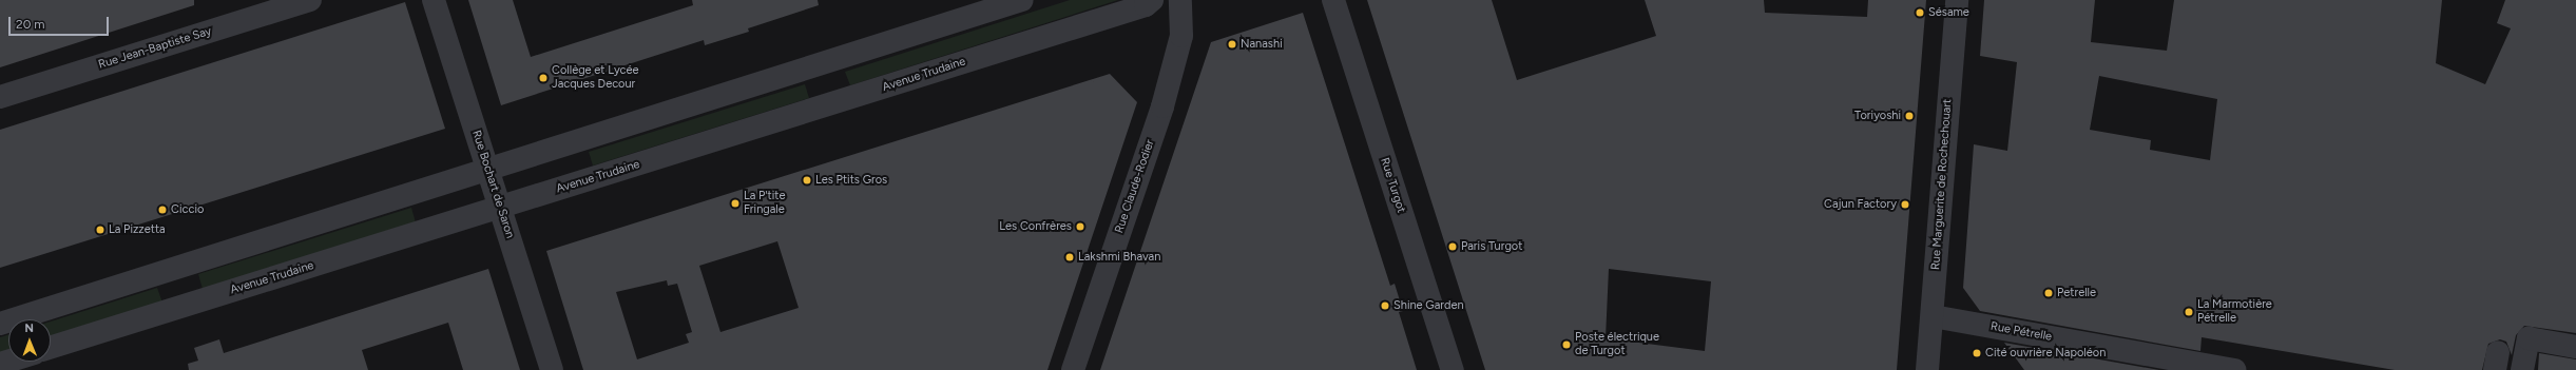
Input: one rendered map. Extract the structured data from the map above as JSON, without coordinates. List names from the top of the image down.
{
  "streets": {
    "street": [
      "Rue Jean-Baptiste Say",
      "Avenue Trudaine",
      "Rue Bochart de Saron",
      "Rue Marguerite de Rochechouart",
      "Rue Turgot",
      "Rue Claude-Rodier",
      "Rue Pétrelle"
    ]
  },
  "crossings": [
    ["Avenue Trudaine", "Rue Bochart de Saron"],
    ["Rue Marguerite de Rochechouart", "Rue Pétrelle"]
  ],
  "places": [
    "Sésame",
    "Nanashi",
    "Collège et Lycée Jacques Decour",
    "Toriyoshi",
    "Les Ptits Gros",
    "La P'tite Fringale",
    "Cajun Factory",
    "Ciccio",
    "Les Confrères",
    "La Pizzetta",
    "Paris Turgot",
    "Lakshmi Bhavan",
    "Petrelle",
    "Shine Garden",
    "La Marmotière Pétrelle",
    "Poste électrique de Turgot",
    "Cité ouvrière Napoléon"
  ],
  "scale_bar": "20 m",
  "north": "top"
}
